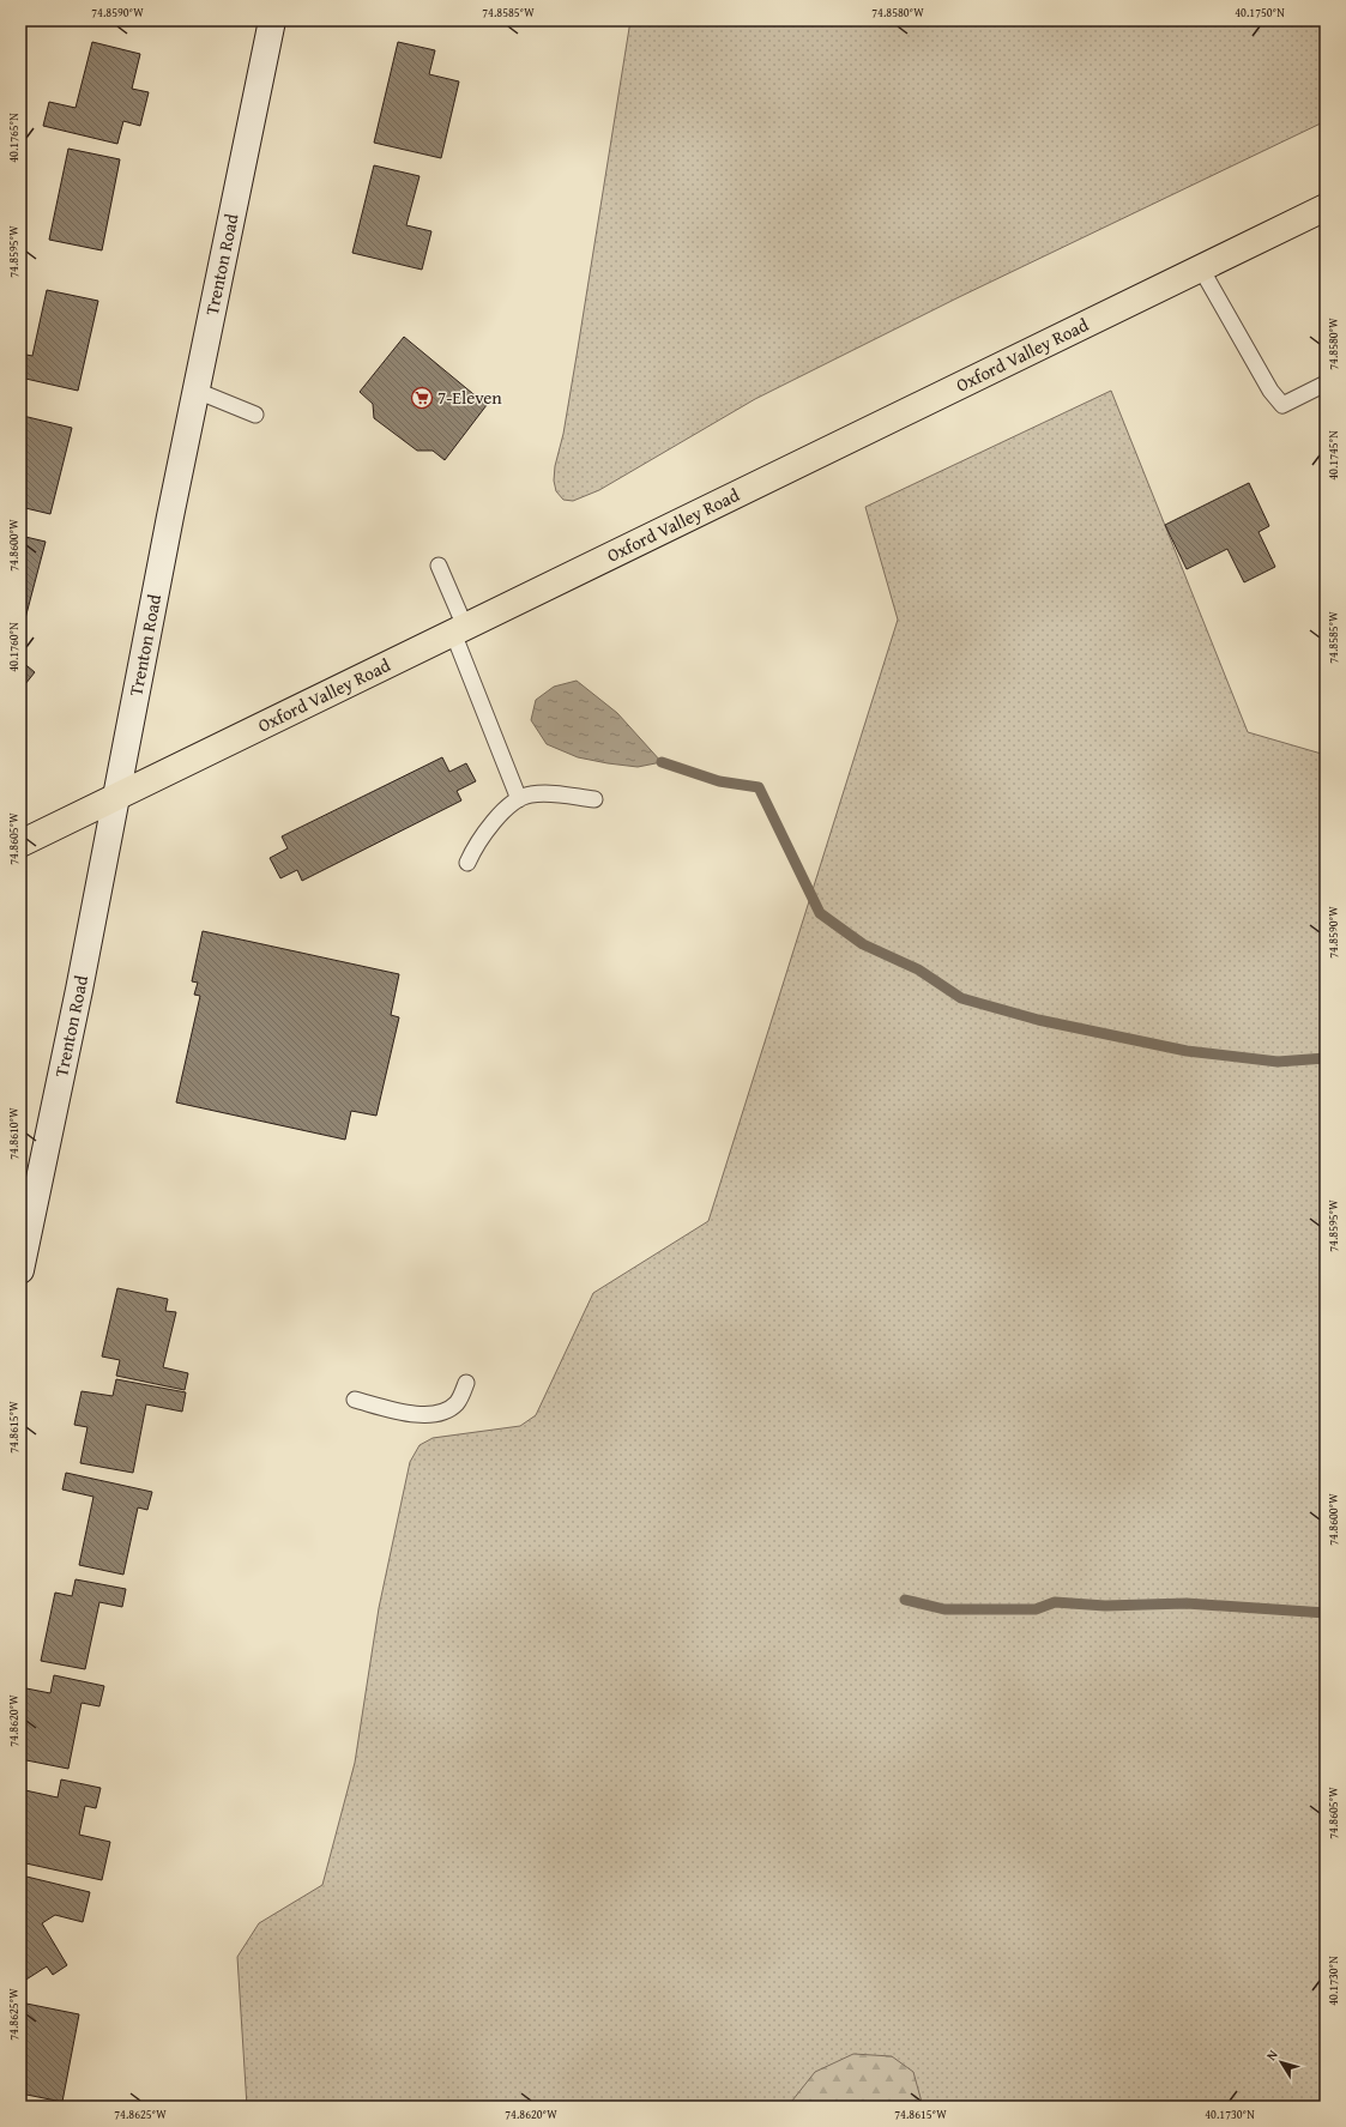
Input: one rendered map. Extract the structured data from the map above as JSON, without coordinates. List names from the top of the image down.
{
  "streets": {
    "main road": ["Trenton Road", "Oxford Valley Road"]
  },
  "crossings": [
    ["Trenton Road", "Oxford Valley Road"]
  ],
  "places": {
    "supermarket": ["7-Eleven"]
  },
  "north": "top left",
  "coordinates": [
    "74.8590°W",
    "74.8585°W",
    "74.8580°W",
    "40.1750°N",
    "40.1765°N",
    "74.8595°W",
    "40.1745°N",
    "74.8600°W",
    "40.1760°N",
    "74.8605°W",
    "74.8610°W",
    "74.8615°W",
    "74.8620°W",
    "40.1730°N",
    "74.8625°W"
  ]
}
